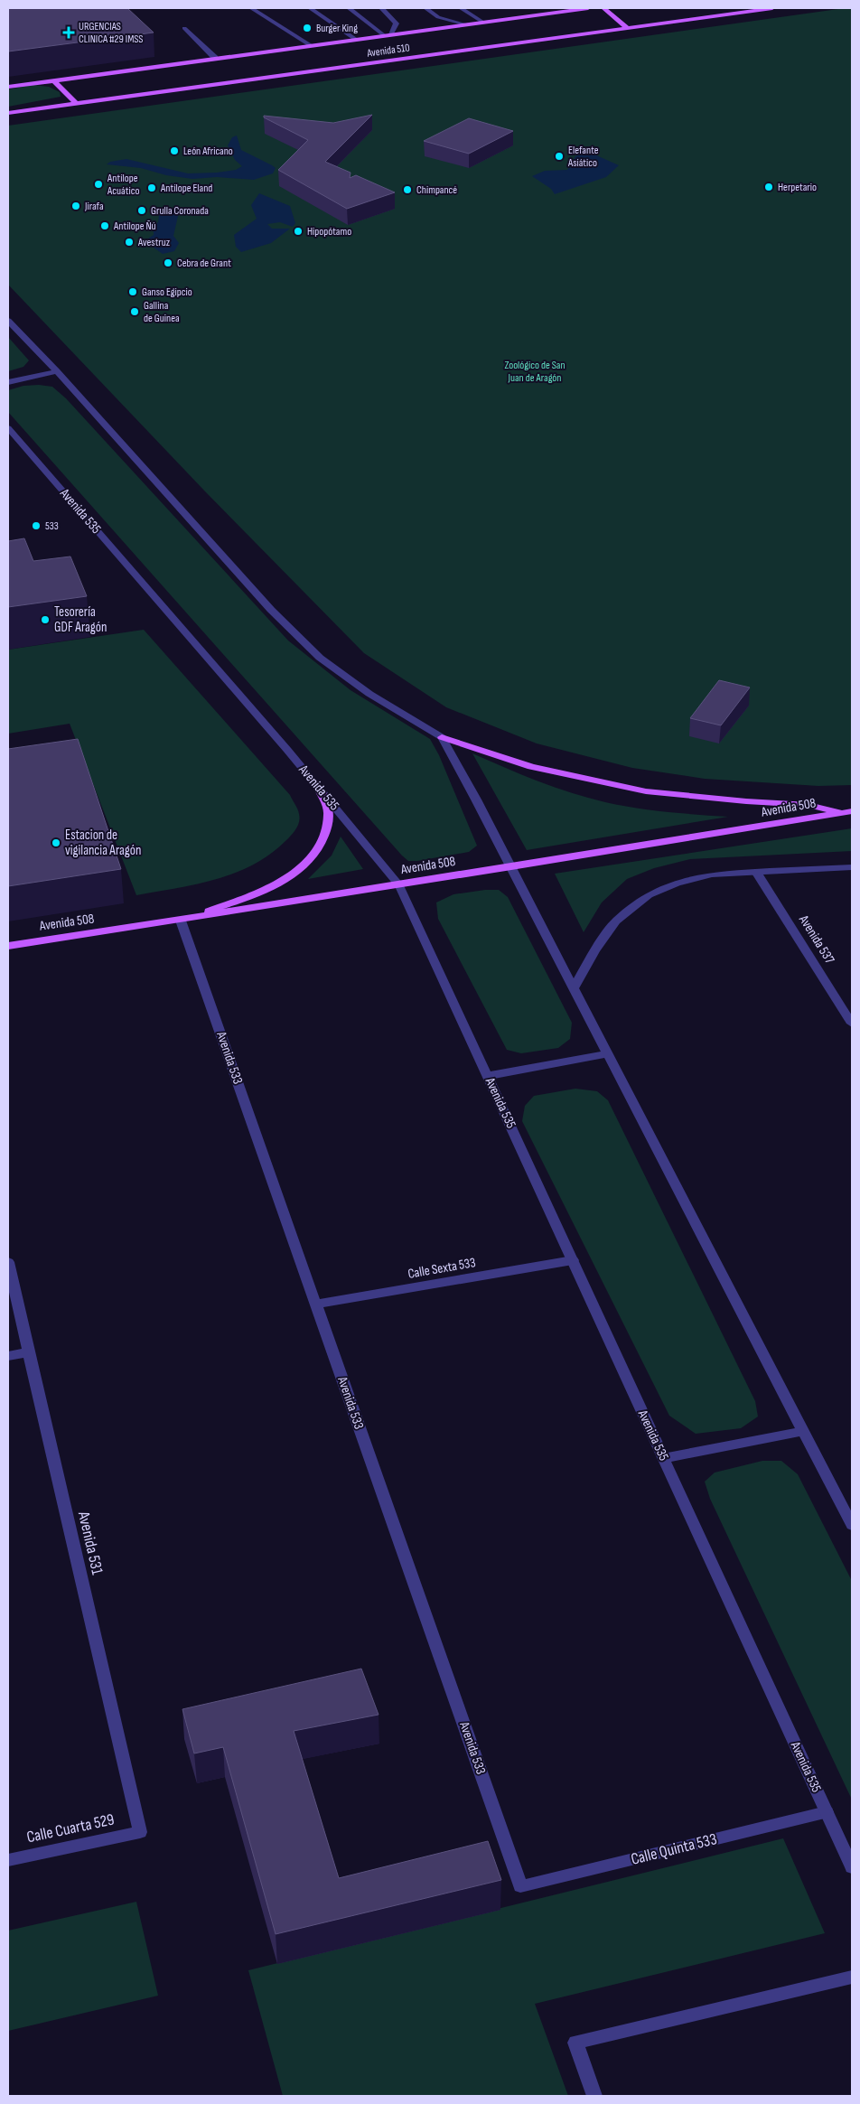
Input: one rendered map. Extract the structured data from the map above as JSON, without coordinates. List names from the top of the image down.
{
  "streets": {
    "main road": ["Avenida 510", "Avenida 508"],
    "street": [
      "Avenida 535",
      "Avenida 537",
      "Avenida 533",
      "Calle Sexta 533",
      "Avenida 531",
      "Calle Cuarta 529",
      "Calle Quinta 533"
    ]
  },
  "crossings": [
    ["Avenida 535", "Avenida 508"],
    ["Avenida 535", "Calle Sexta 533"],
    ["Avenida 535", "Calle Quinta 533"],
    ["Avenida 508", "Avenida 533"],
    ["Avenida 533", "Calle Sexta 533"],
    ["Avenida 533", "Calle Quinta 533"],
    ["Avenida 531", "Calle Cuarta 529"]
  ],
  "parks": ["Zoológico de San Juan de Aragón"],
  "places": {
    "other": [
      "Burger King",
      "León Africano",
      "Elefante Asiático",
      "Antílope Acuático",
      "Herpetario",
      "Antílope Eland",
      "Chimpancé",
      "Jirafa",
      "Grulla Coronada",
      "Antílope Ñú",
      "Hipopótamo",
      "Avestruz",
      "Cebra de Grant",
      "Ganso Egipcio",
      "Gallina de Guinea",
      "533",
      "Tesorería GDF Aragón",
      "Estacion de vigilancia Aragón"
    ],
    "health": ["URGENCIAS CLINICA #29 IMSS"]
  }
}
